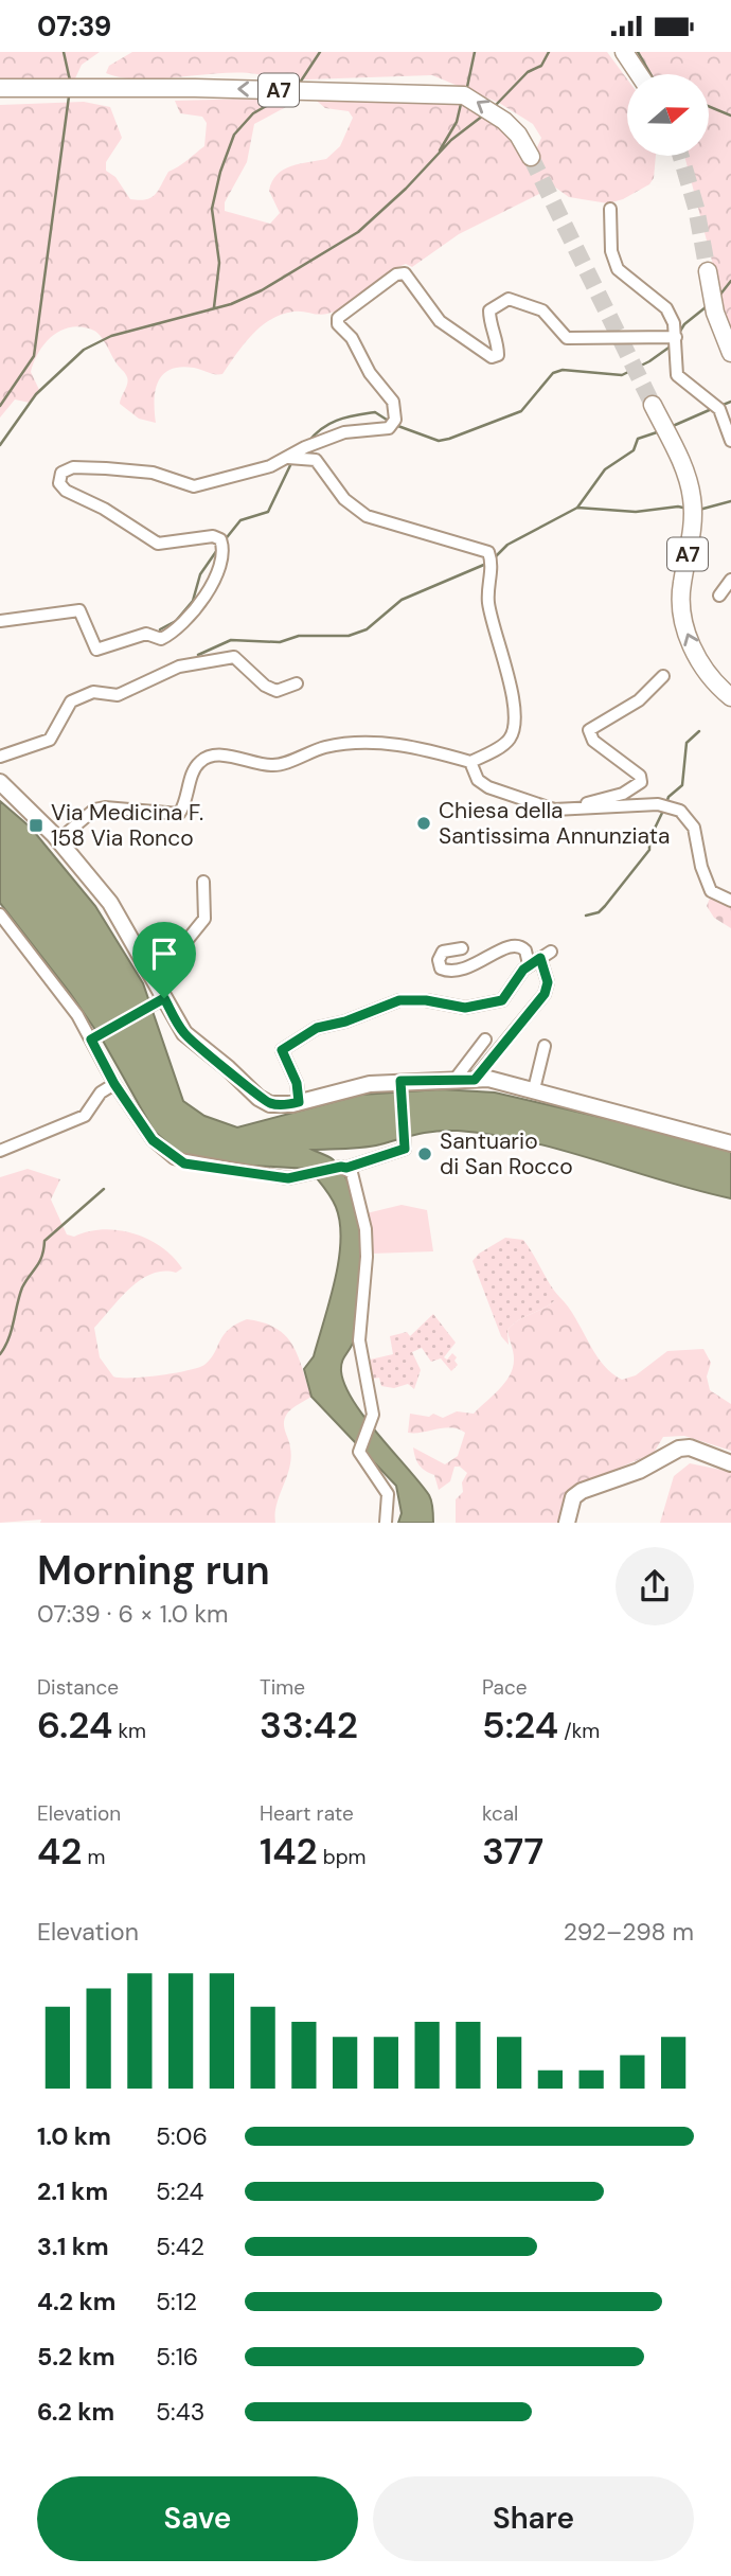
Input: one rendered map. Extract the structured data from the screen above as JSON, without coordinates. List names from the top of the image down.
{
  "streets": {
    "highway": ["A7"]
  },
  "places": {
    "other": ["Chiesa della Santissima Annunziata", "Santuario di San Rocco"],
    "transit": ["Via Medicina F. 158 Via Ronco"]
  },
  "north": "right",
  "page": {
    "status": "07:39",
    "heading": ["Morning run", "07:39 · 6 × 1.0 km"],
    "stats": [
      ["Distance", "6.24 km"],
      ["Time", "33:42"],
      ["Pace", "5:24 /km"],
      ["Elevation", "42 m"],
      ["Heart rate", "142 bpm"],
      ["kcal", "377"]
    ],
    "chart": ["Elevation", "292–298 m"],
    "list": [
      {
        "name": "1.0 km",
        "note": "5:06"
      },
      {
        "name": "2.1 km",
        "note": "5:24"
      },
      {
        "name": "3.1 km",
        "note": "5:42"
      },
      {
        "name": "4.2 km",
        "note": "5:12"
      },
      {
        "name": "5.2 km",
        "note": "5:16"
      },
      {
        "name": "6.2 km",
        "note": "5:43"
      }
    ],
    "buttons": ["Save", "Share"]
  }
}
